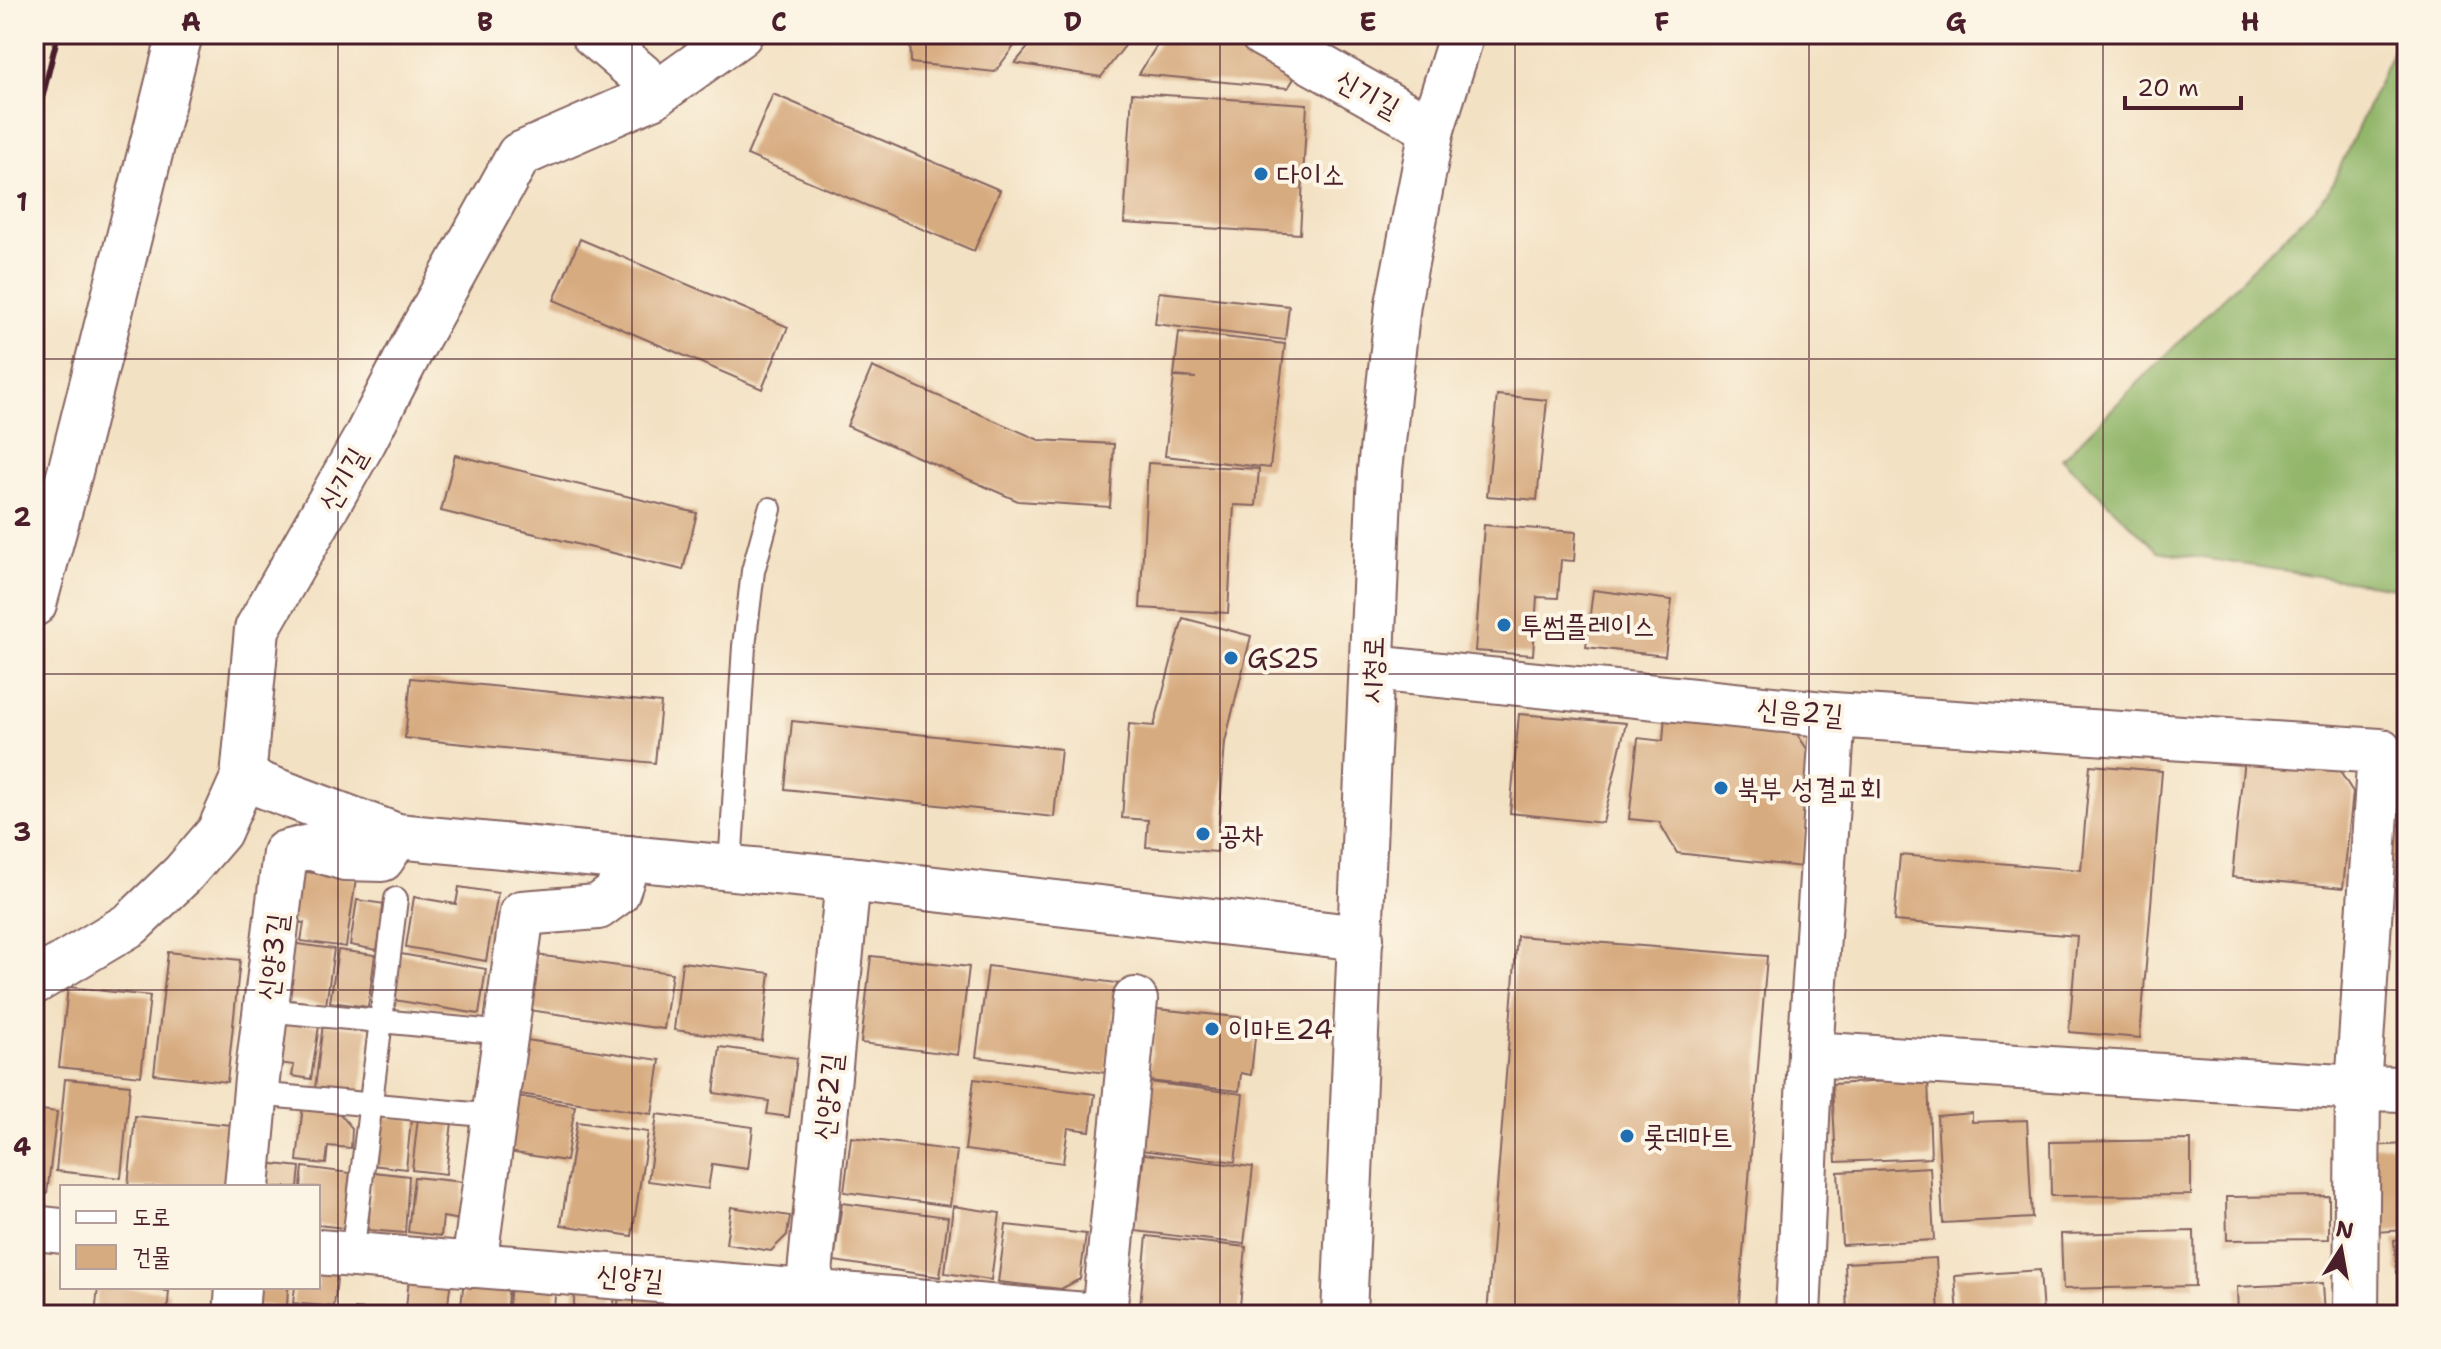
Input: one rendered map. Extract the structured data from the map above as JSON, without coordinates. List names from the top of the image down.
{
  "streets": {
    "street": [
      "신기길",
      "시청로",
      "신음2길",
      "신양3길",
      "신양2길",
      "신양길"
    ]
  },
  "crossings": [
    ["신기길", "시청로"],
    ["시청로", "신음2길"],
    ["신양2길", "신양길"]
  ],
  "places": [
    "다이소",
    "투썸플레이스",
    "GS25",
    "북부 성결교회",
    "공차",
    "이마트24",
    "롯데마트"
  ],
  "legend": ["도로", "건물"],
  "scale_bar": "20 m",
  "north": "top",
  "grid": {
    "columns": [
      "A",
      "B",
      "C",
      "D",
      "E",
      "F",
      "G",
      "H"
    ],
    "rows": [
      "1",
      "2",
      "3",
      "4"
    ]
  }
}
